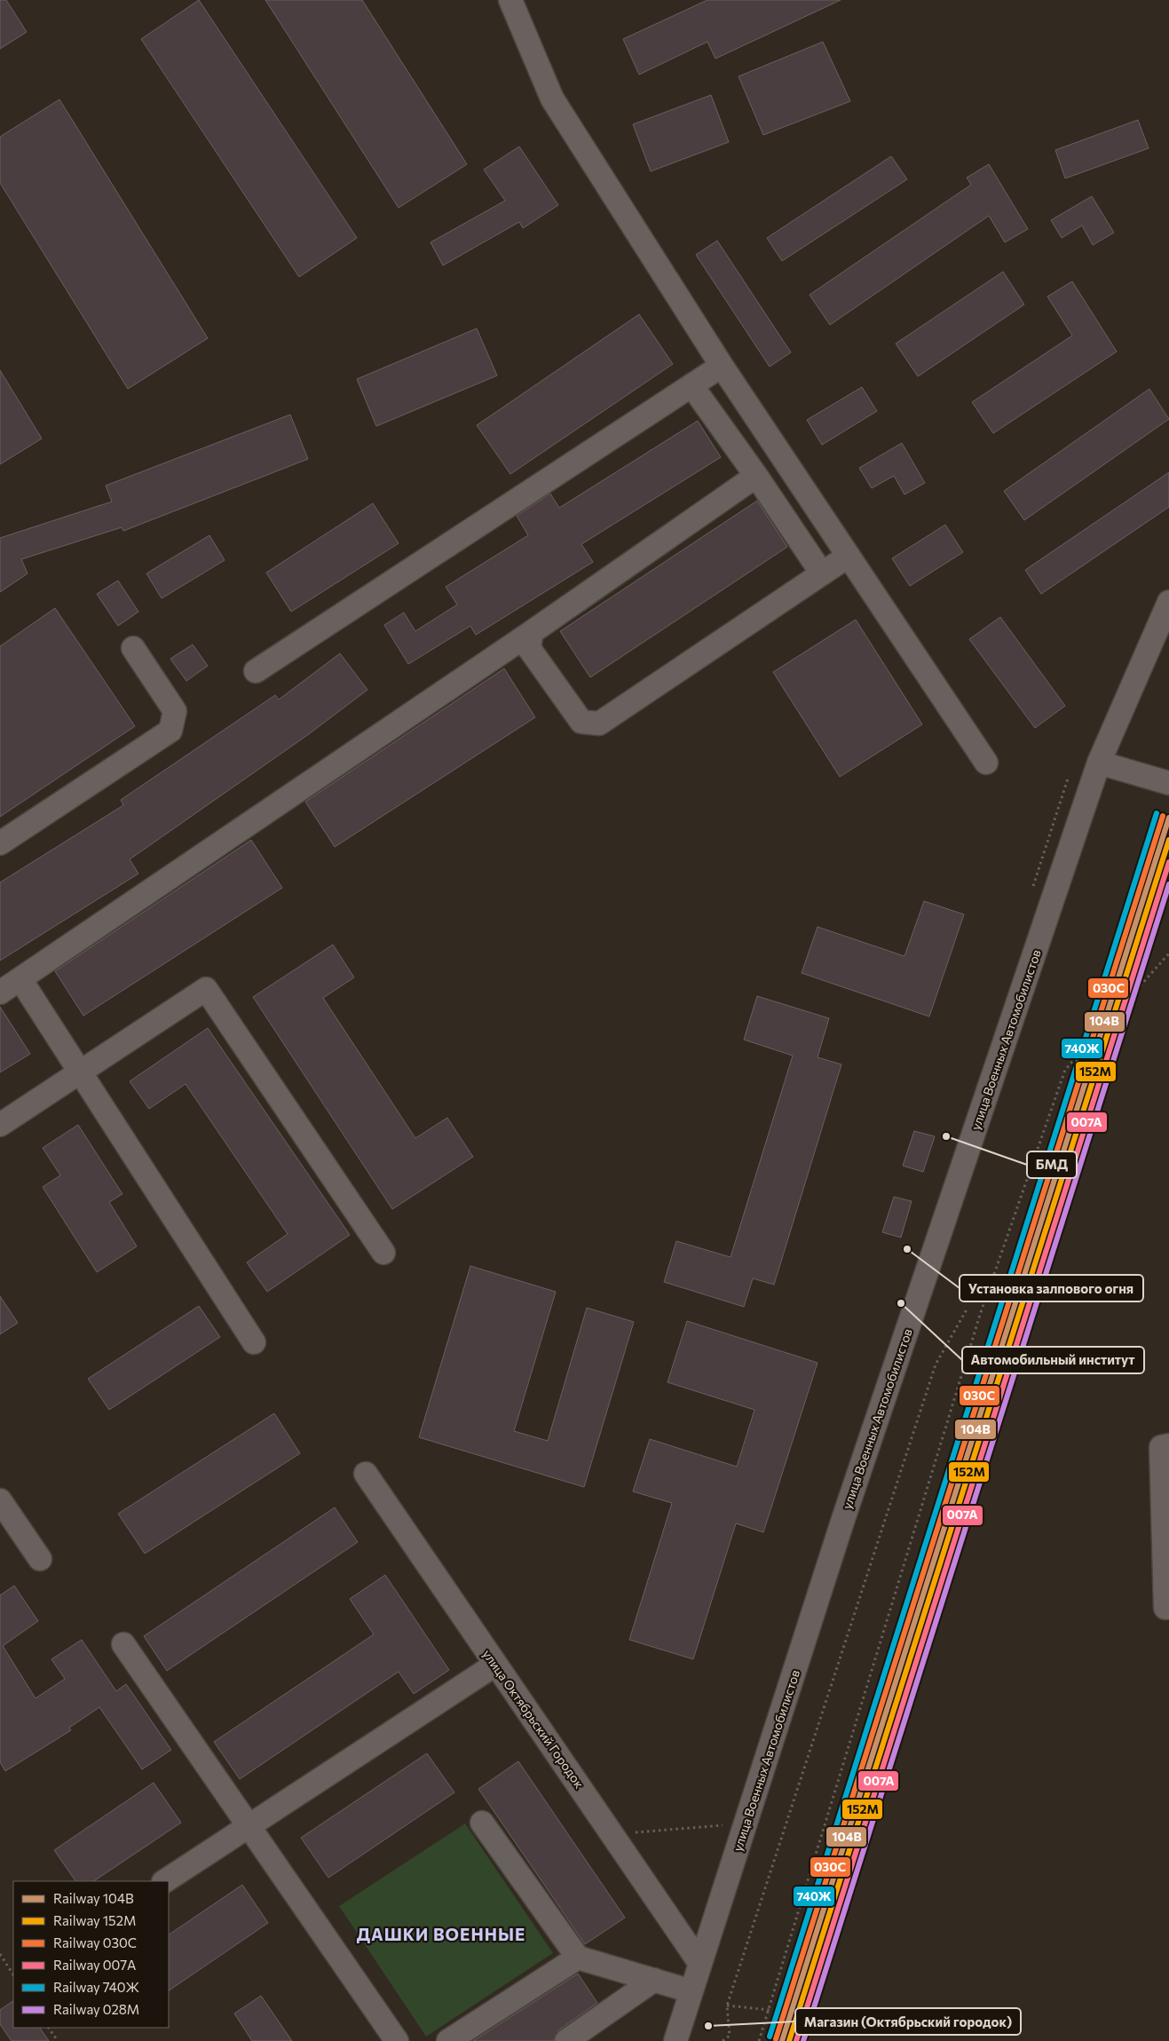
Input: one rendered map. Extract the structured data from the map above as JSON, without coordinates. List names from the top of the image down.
{
  "streets": {
    "street": ["улица Военных Автомобилистов", "улица Октябрьский Городок"]
  },
  "crossings": [
    ["улица Военных Автомобилистов", "улица Октябрьский Городок"]
  ],
  "districts": ["ДАШКИ ВОЕННЫЕ"],
  "places": [
    "БМД",
    "Установка залпового огня",
    "Автомобильный институт",
    "Магазин (Октябрьский городок)"
  ],
  "lines": [
    "rail line 740Ж",
    "rail line 030C",
    "rail line 104В",
    "rail line 152М",
    "rail line 007А",
    "rail line 028М"
  ],
  "legend": [
    "Railway 104В",
    "Railway 152М",
    "Railway 030C",
    "Railway 007А",
    "Railway 740Ж",
    "Railway 028М"
  ]
}
